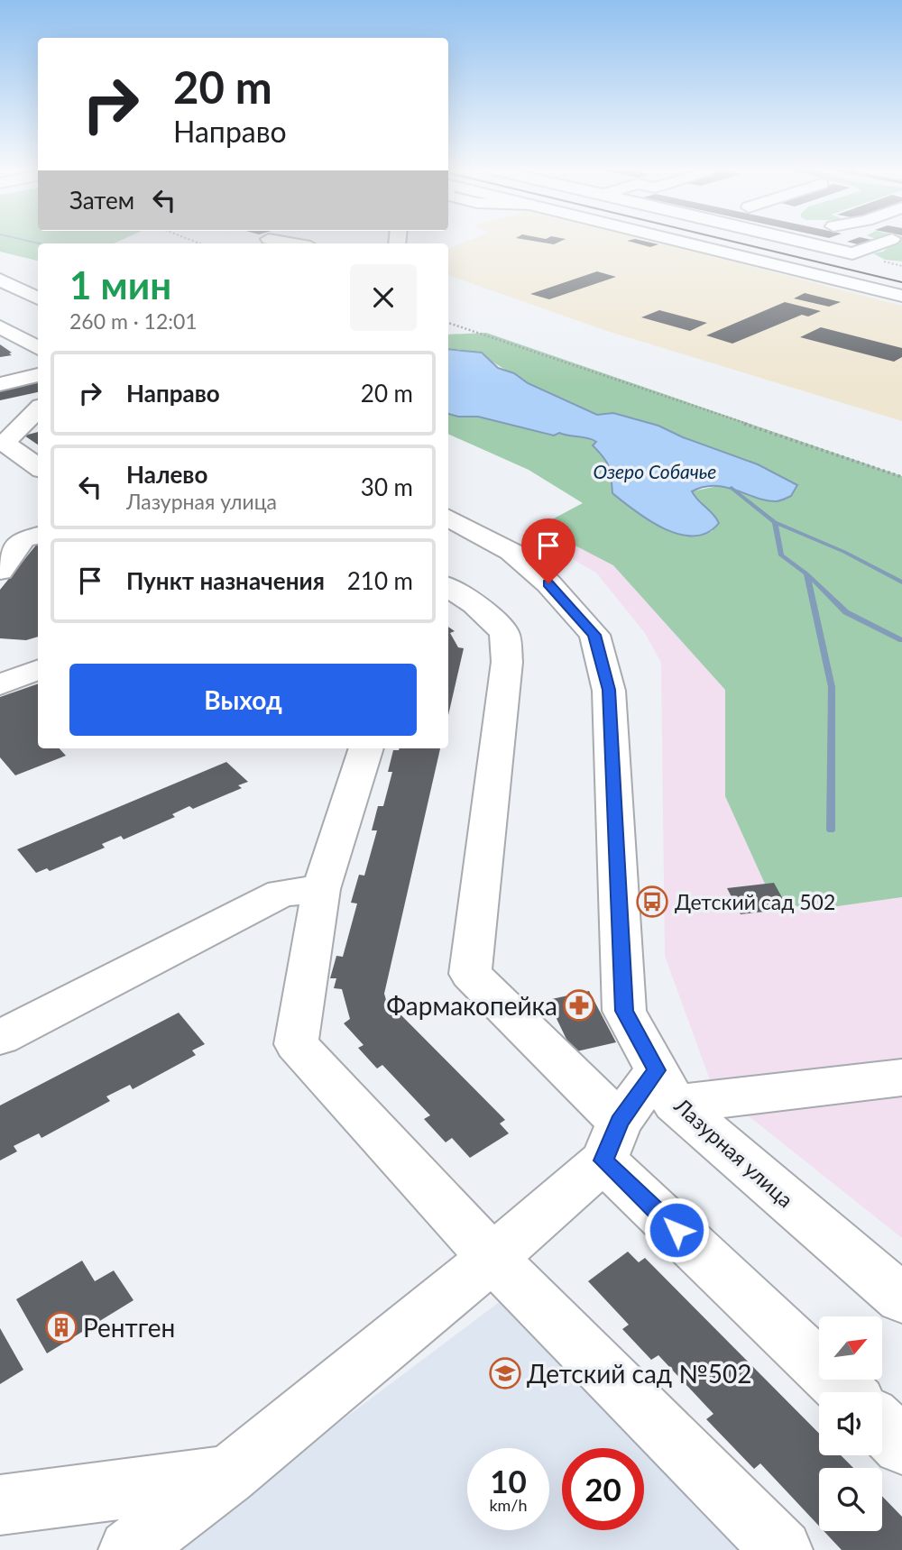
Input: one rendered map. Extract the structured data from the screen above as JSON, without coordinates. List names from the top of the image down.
{
  "streets": {
    "street": ["Лазурная улица"]
  },
  "water": ["Озеро Собачье"],
  "places": {
    "bus stop": ["Детский сад 502"],
    "pharmacy": ["Фармакопейка"],
    "building": ["Рентген"],
    "school or university": ["Детский сад №502"]
  },
  "north": "top right",
  "page": {
    "turn": ["20 m", "Направо"],
    "then": "Затем",
    "heading": ["1 мин", "260 m · 12:01"],
    "list": [
      {
        "name": "Направо",
        "value": "20 m"
      },
      {
        "name": "Налево",
        "note": "Лазурная улица",
        "value": "30 m"
      },
      {
        "name": "Пункт назначения",
        "value": "210 m"
      }
    ],
    "buttons": "Выход",
    "speed": "10 km/h",
    "limit": "20"
  }
}
